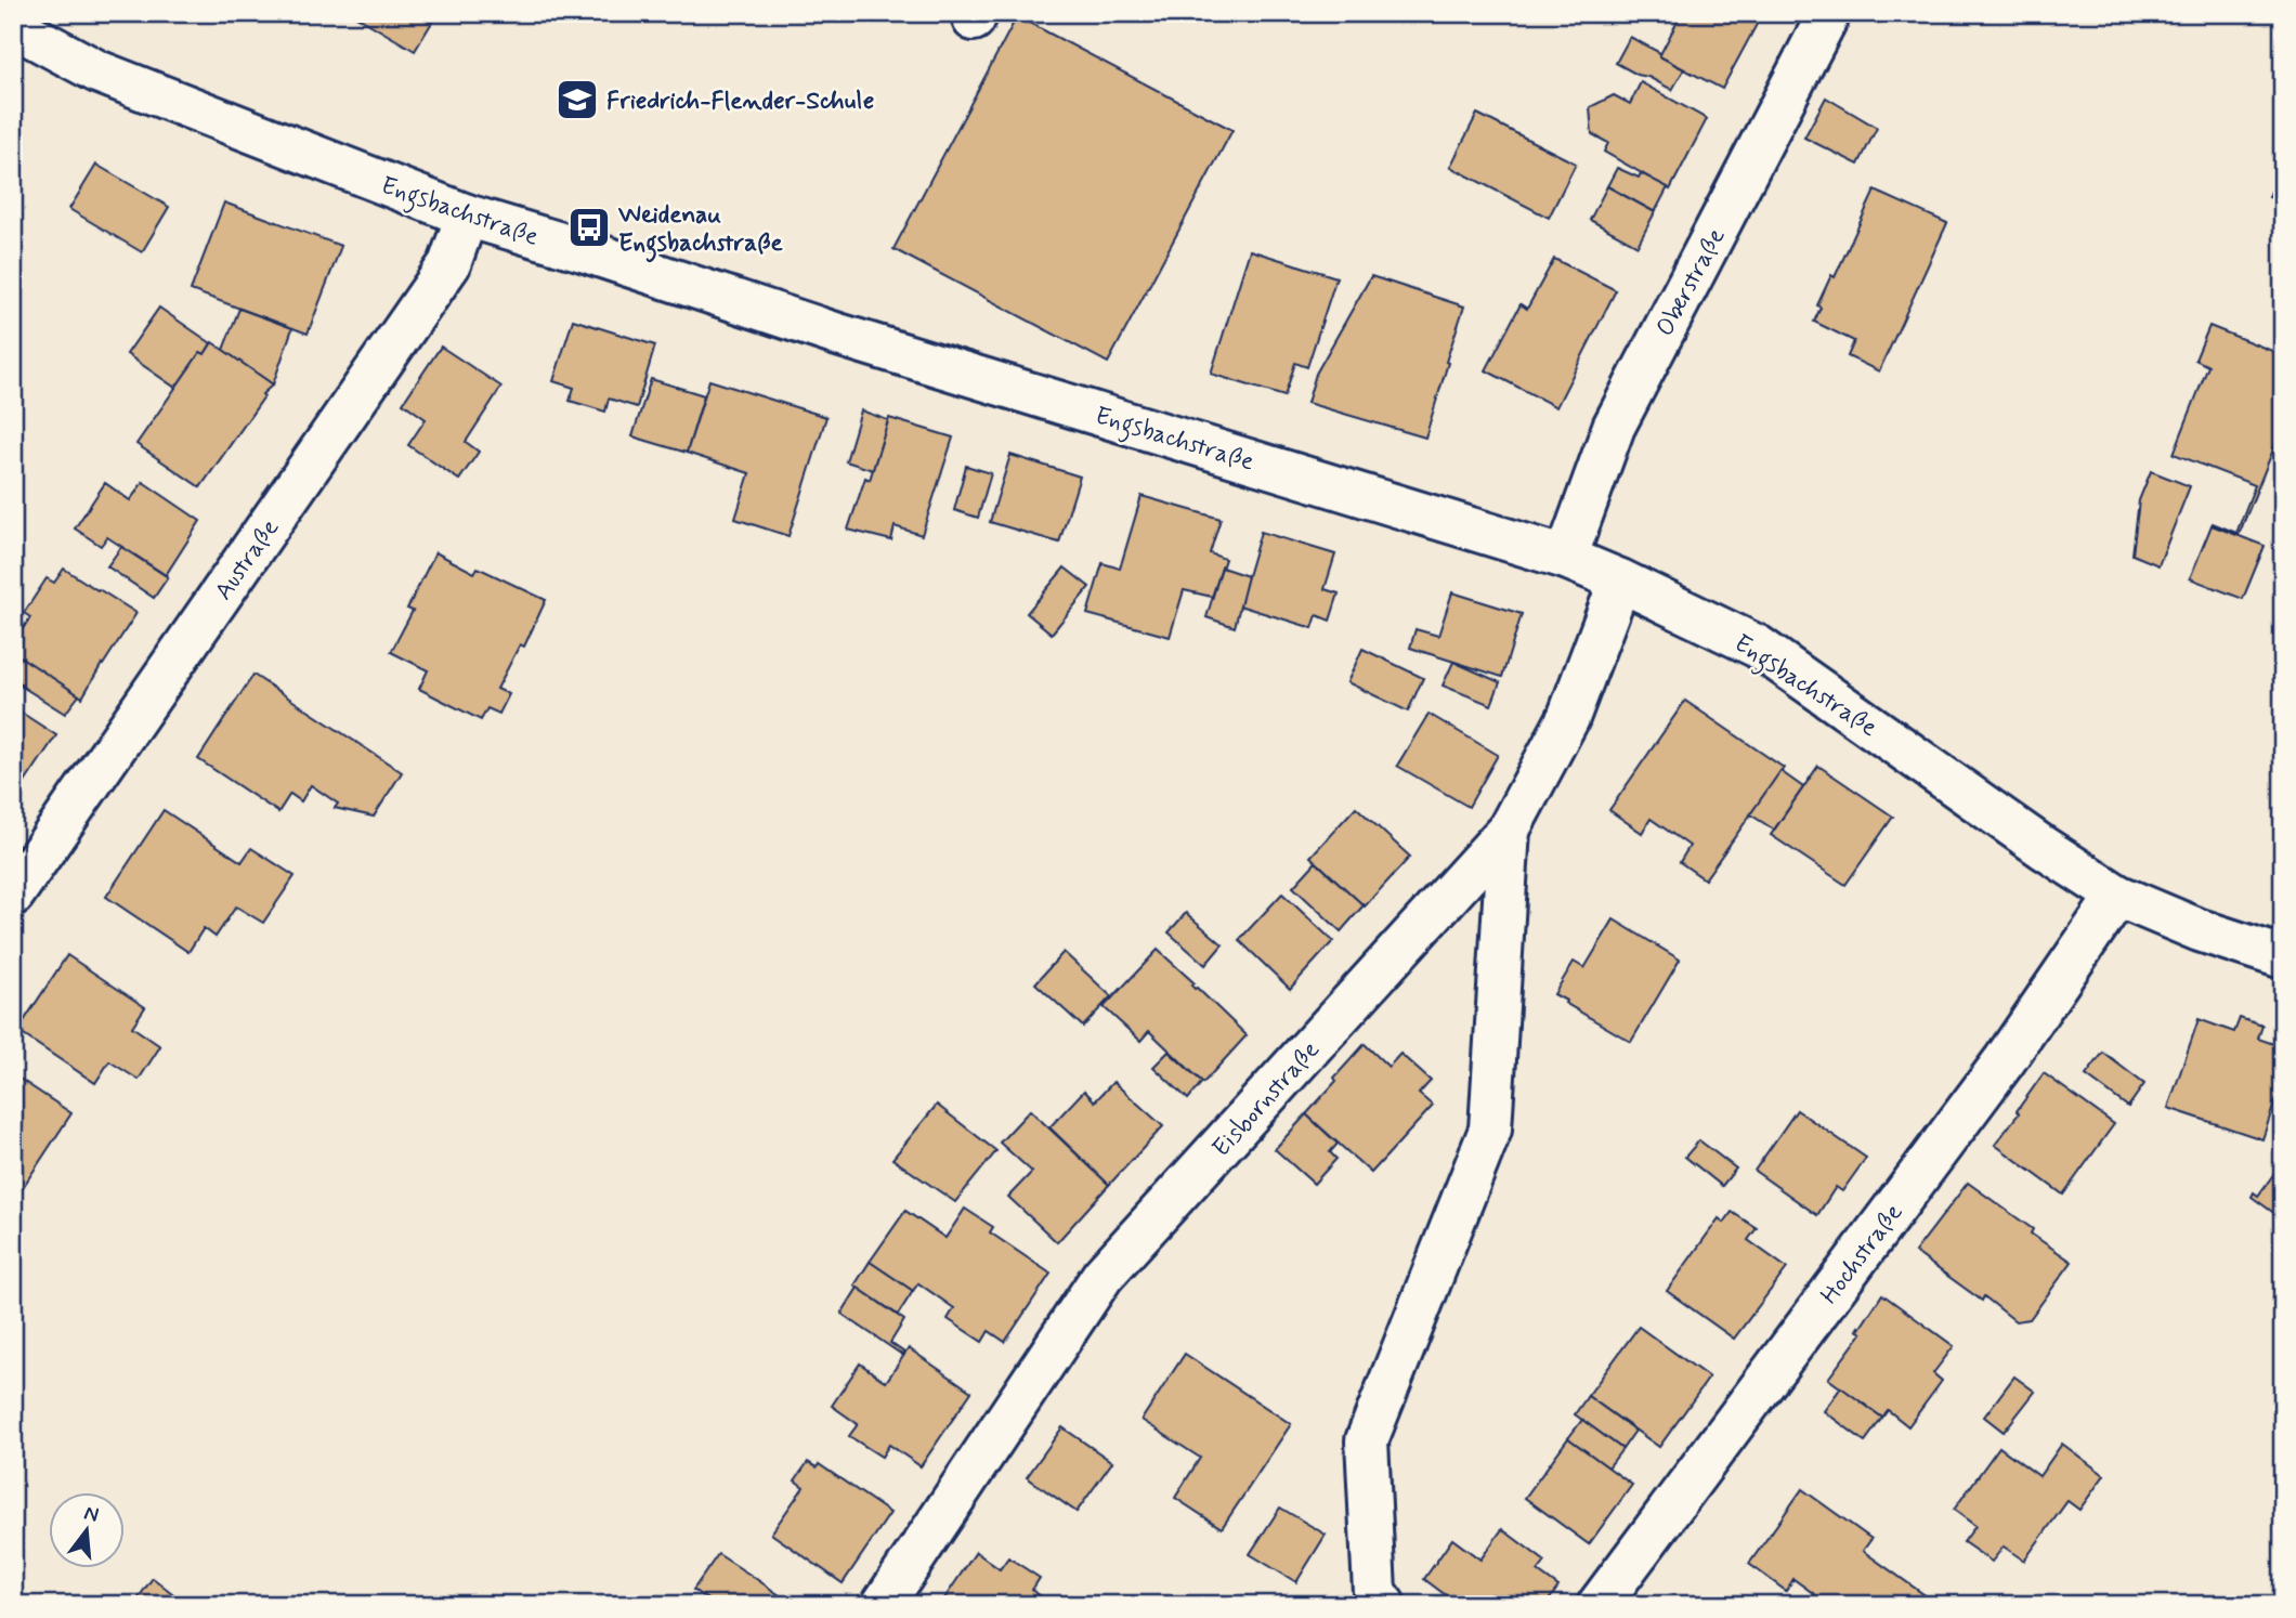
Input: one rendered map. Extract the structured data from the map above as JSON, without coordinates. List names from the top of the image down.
{
  "streets": {
    "street": [
      "Engsbachstraße",
      "Oberstraße",
      "Austraße",
      "Eisbornstraße",
      "Hochstraße"
    ]
  },
  "crossings": [
    ["Engsbachstraße", "Oberstraße"],
    ["Engsbachstraße", "Austraße"],
    ["Engsbachstraße", "Eisbornstraße"],
    ["Engsbachstraße", "Hochstraße"]
  ],
  "places": {
    "school or university": ["Friedrich-Flender-Schule"],
    "bus stop": ["Weidenau Engsbachstraße"]
  },
  "north": "top"
}
